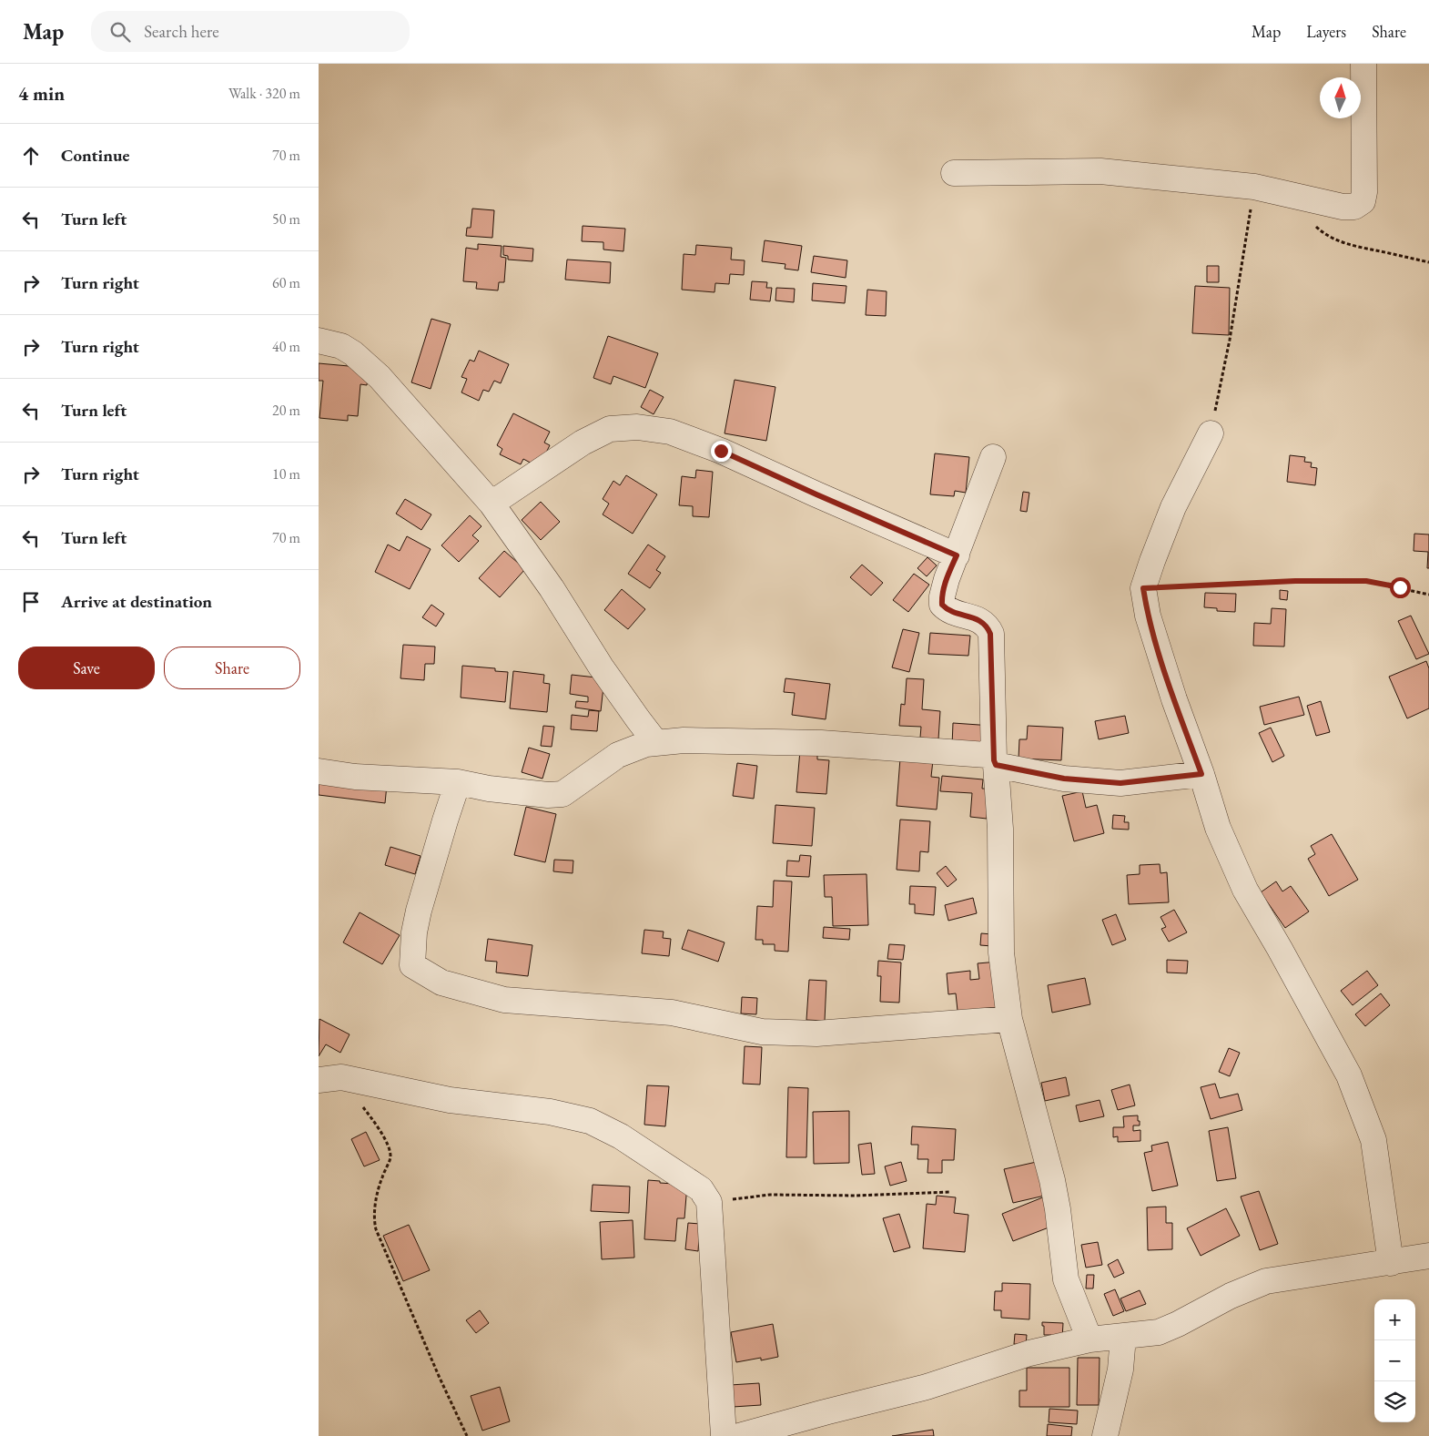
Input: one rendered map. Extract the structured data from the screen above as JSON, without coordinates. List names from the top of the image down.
{
  "north": "top",
  "page": {
    "header": "Map",
    "search": "Search here",
    "nav": ["Map", "Layers", "Share"],
    "heading": ["4 min", "Walk · 320 m"],
    "list": [
      ["Continue", "70 m"],
      ["Turn left", "50 m"],
      ["Turn right", "60 m"],
      ["Turn right", "40 m"],
      ["Turn left", "20 m"],
      ["Turn right", "10 m"],
      ["Turn left", "70 m"],
      "Arrive at destination"
    ],
    "buttons": ["Save", "Share"],
    "map_buttons": ["+", "−"]
  }
}
